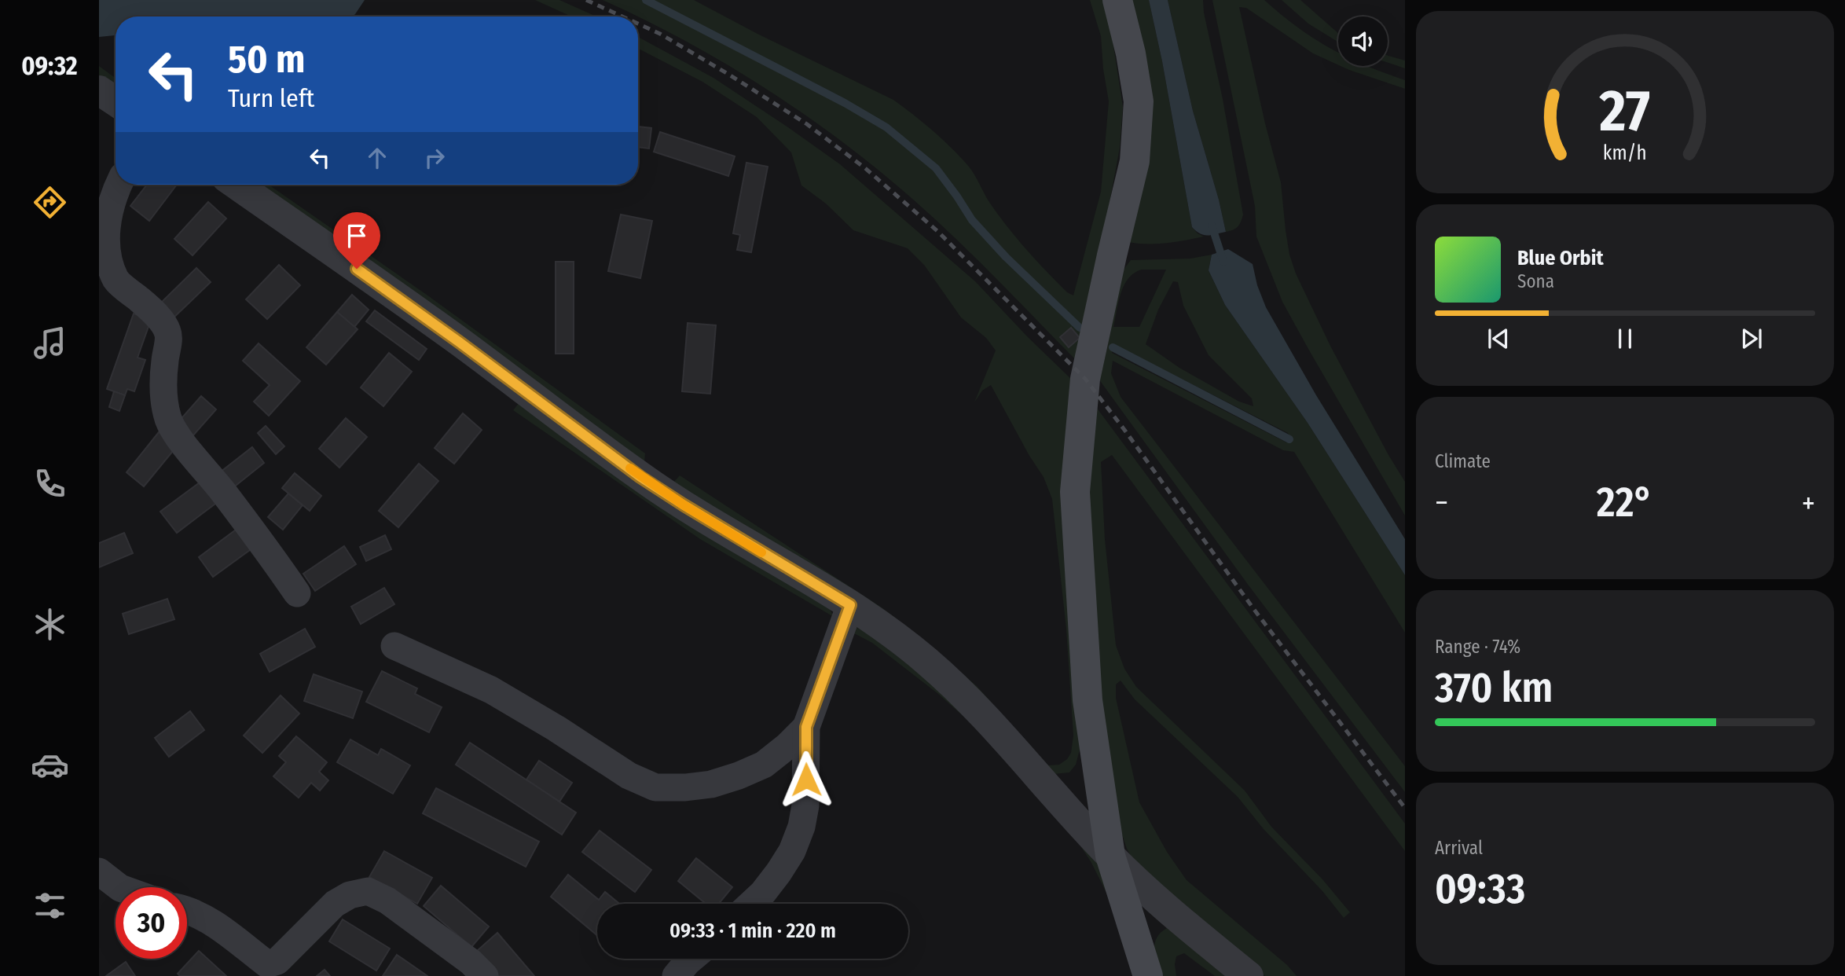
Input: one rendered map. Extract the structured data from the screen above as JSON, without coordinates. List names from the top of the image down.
{
  "page": {
    "tabs": "09:32",
    "turn": ["50 m", "Turn left"],
    "song": ["Blue Orbit", "Sona"],
    "tile": [
      "Climate",
      ["Range · 74%", "370 km"],
      ["Arrival", "09:33"]
    ],
    "heat": ["−", "22°", "+"],
    "limit": "30",
    "trip": "09:33 · 1 min · 220 m",
    "gauge": ["27", "km/h"]
  }
}
